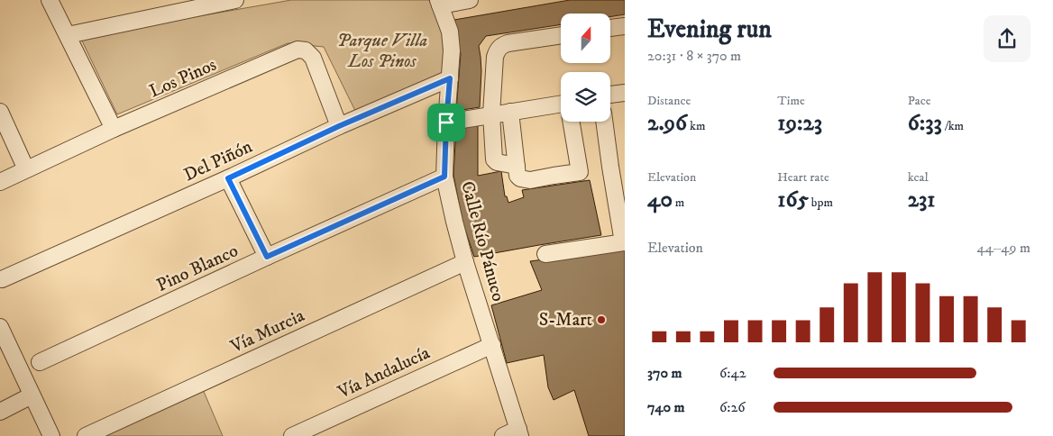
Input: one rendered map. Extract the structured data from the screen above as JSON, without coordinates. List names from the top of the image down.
{
  "streets": {
    "street": [
      "Los Pinos",
      "Del Piñón",
      "Calle Río Pánuco",
      "Pino Blanco",
      "Vía Murcia",
      "Vía Andalucía"
    ]
  },
  "crossings": [
    ["Los Pinos", "Del Piñón"],
    ["Del Piñón", "Calle Río Pánuco"],
    ["Calle Río Pánuco", "Pino Blanco"],
    ["Calle Río Pánuco", "Vía Murcia"],
    ["Calle Río Pánuco", "Vía Andalucía"]
  ],
  "parks": ["Parque Villa Los Pinos"],
  "places": ["S-Mart"],
  "north": "top",
  "page": {
    "heading": ["Evening run", "20:31 · 8 × 370 m"],
    "stats": [
      ["Distance", "2.96 km"],
      ["Time", "19:23"],
      ["Pace", "6:33 /km"],
      ["Elevation", "40 m"],
      ["Heart rate", "165 bpm"],
      ["kcal", "231"]
    ],
    "chart": ["Elevation", "44–49 m"],
    "list": [
      {
        "name": "370 m",
        "note": "6:42"
      },
      {
        "name": "740 m",
        "note": "6:26"
      }
    ]
  }
}
